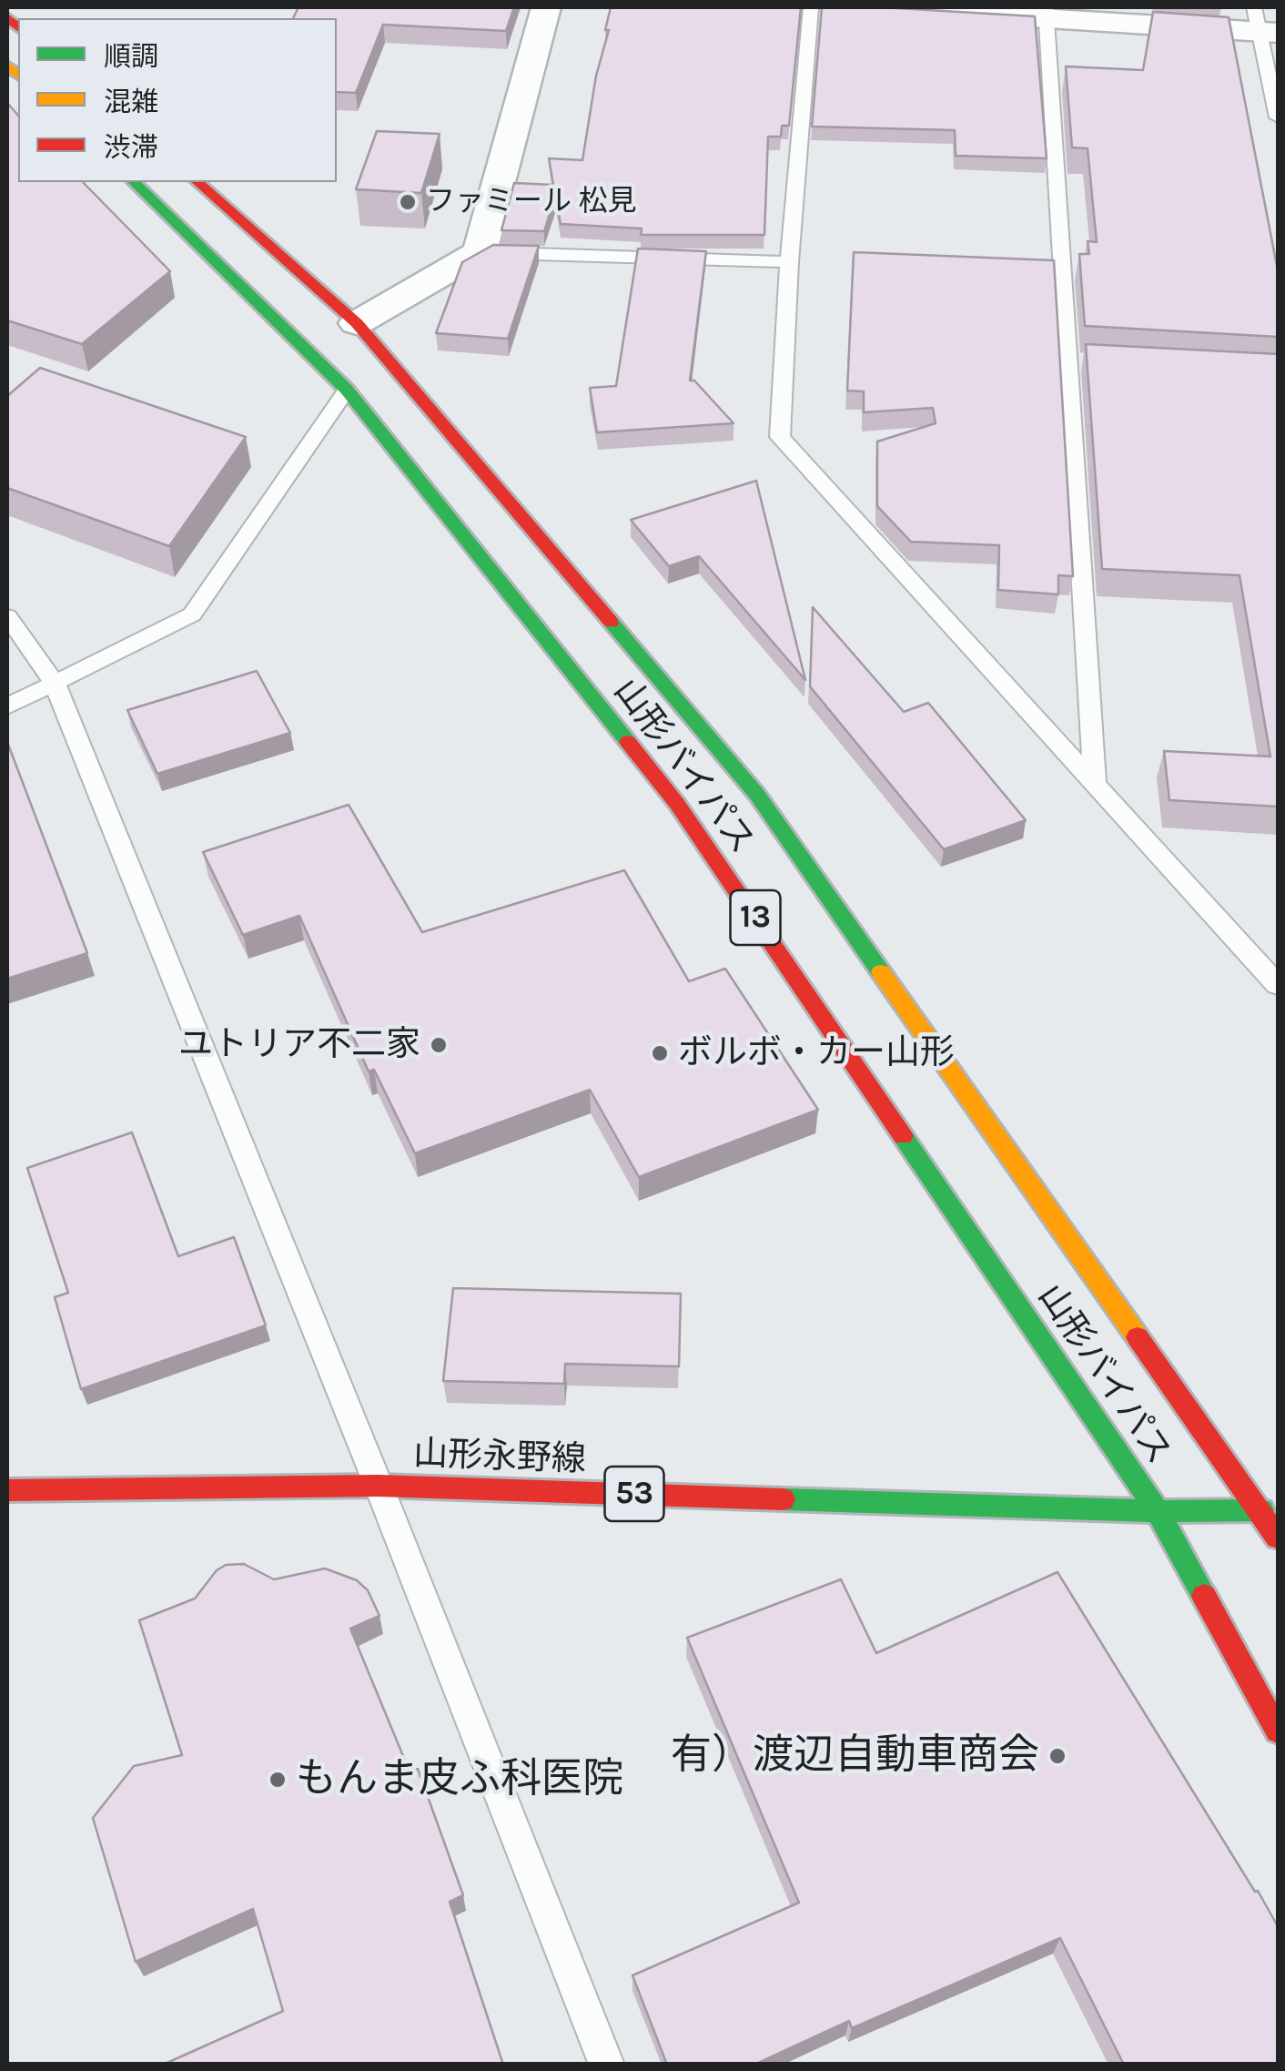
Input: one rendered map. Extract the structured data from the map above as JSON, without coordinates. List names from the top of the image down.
{
  "streets": {
    "main road": [
      "山形バイパス",
      "13",
      "山形永野線",
      "53"
    ]
  },
  "crossings": [
    ["山形バイパス", "山形永野線"]
  ],
  "places": [
    "ファミール 松見",
    "ユトリア不二家",
    "ボルボ・カー山形",
    "有）渡辺自動車商会",
    "もんま皮ふ科医院"
  ],
  "legend": ["順調", "混雑", "渋滞"]
}
